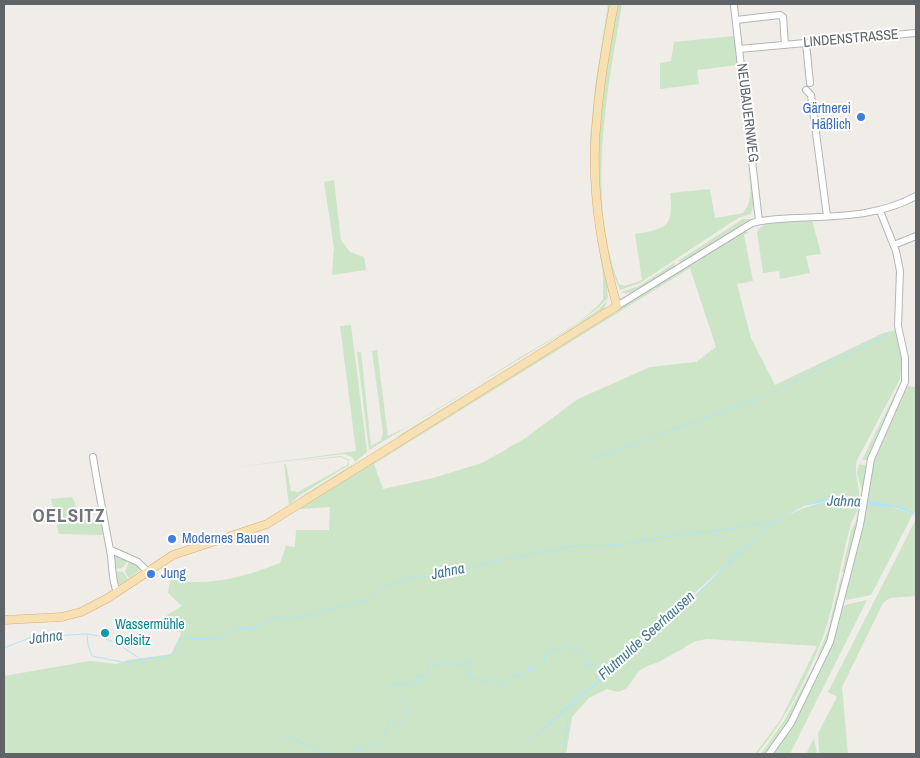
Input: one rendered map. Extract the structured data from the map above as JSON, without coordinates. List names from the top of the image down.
{
  "streets": {
    "street": ["LINDENSTRASSE", "NEUBAUERNWEG"]
  },
  "crossings": [
    ["LINDENSTRASSE", "NEUBAUERNWEG"]
  ],
  "districts": ["OELSITZ"],
  "water": ["Jahna", "Flutmulde Seerhausen"],
  "places": [
    "Gärtnerei Häßlich",
    "Modernes Bauen",
    "Jung",
    "Wassermühle Oelsitz"
  ]
}
